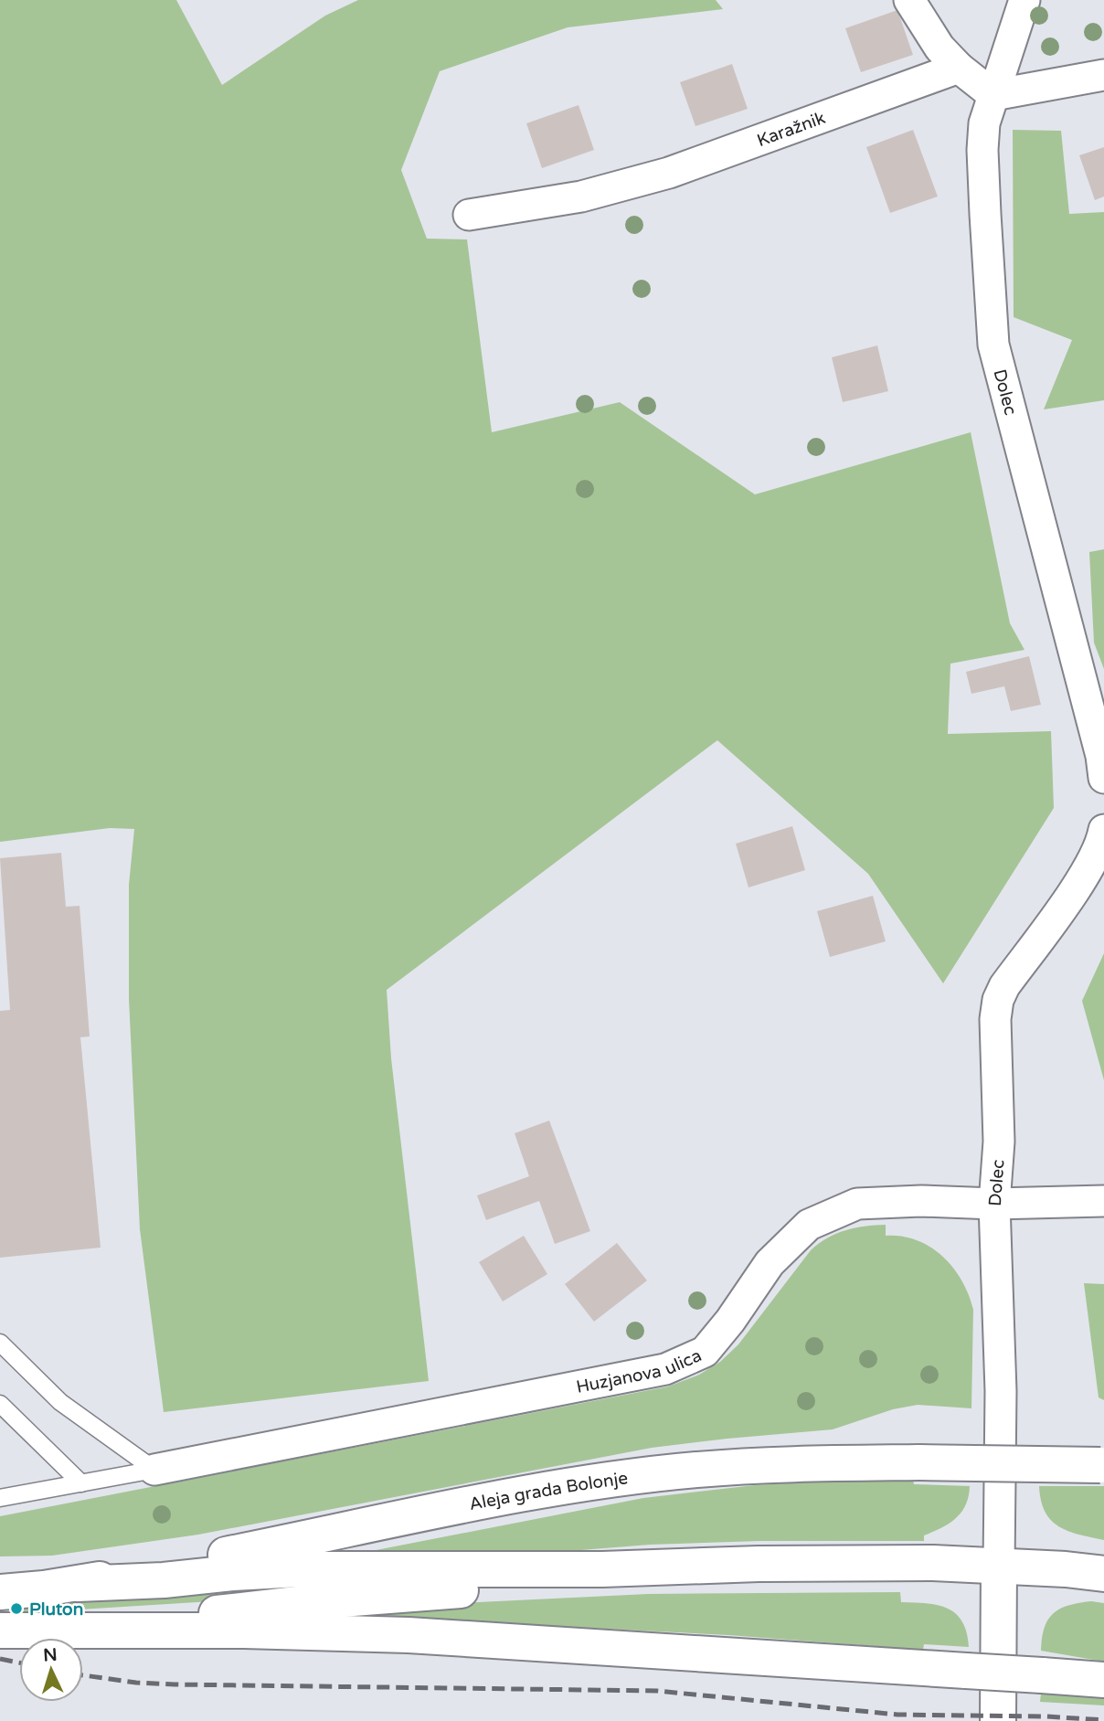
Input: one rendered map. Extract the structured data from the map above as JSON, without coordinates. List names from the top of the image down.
{
  "streets": {
    "main road": ["Aleja grada Bolonje"],
    "street": ["Karažnik", "Dolec", "Huzjanova ulica"]
  },
  "crossings": [
    ["Dolec", "Huzjanova ulica"]
  ],
  "places": ["Pluton"],
  "north": "top"
}
